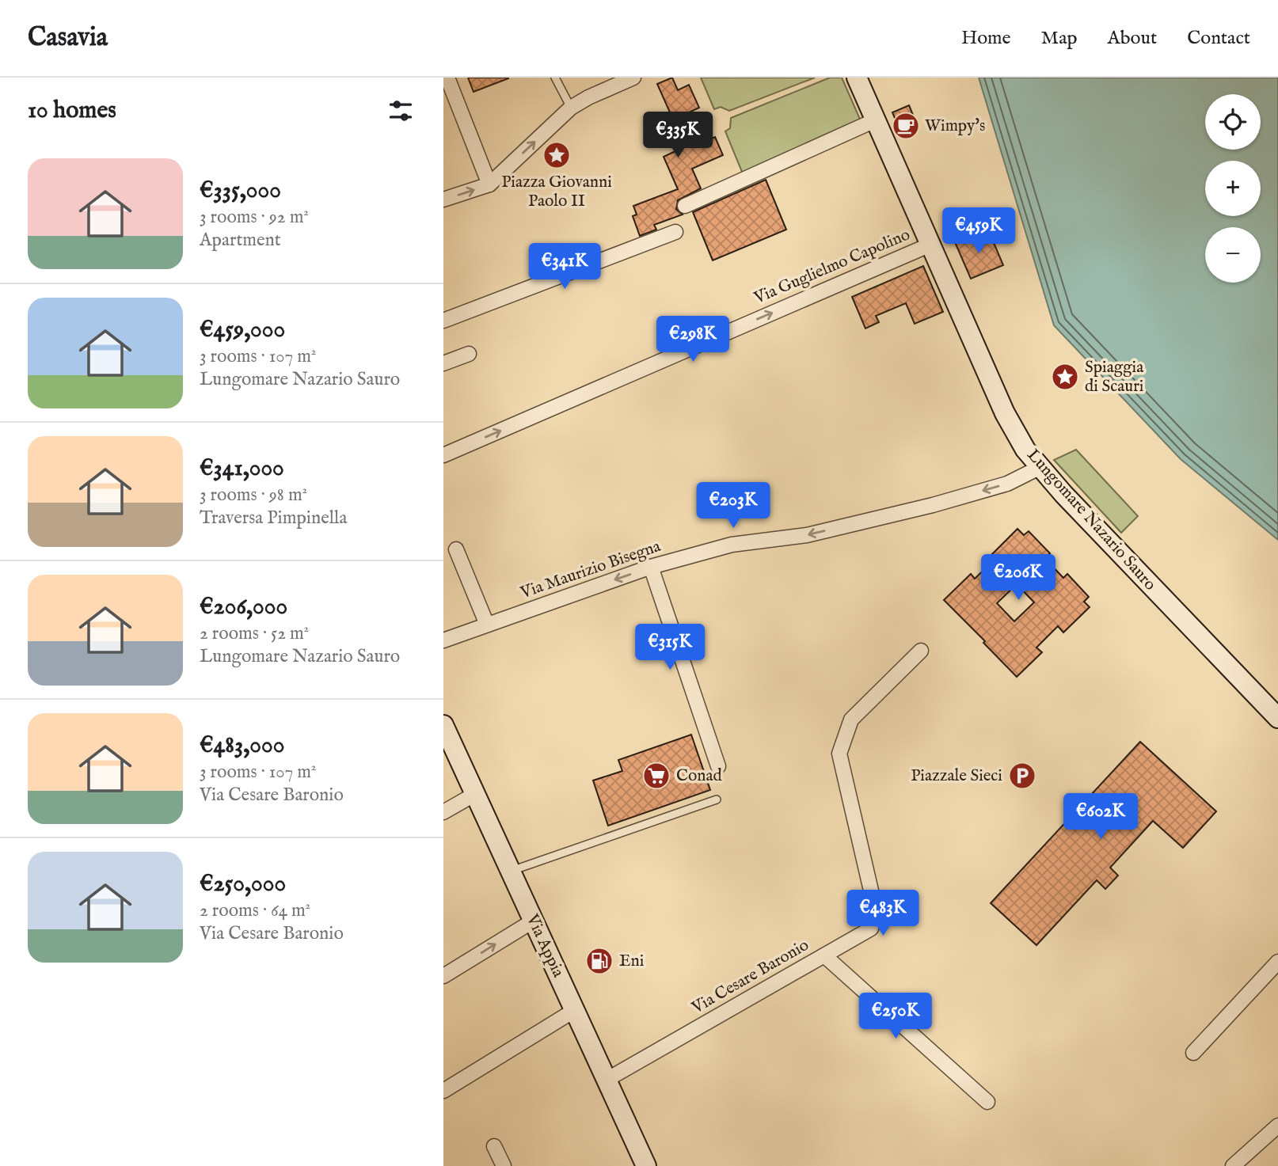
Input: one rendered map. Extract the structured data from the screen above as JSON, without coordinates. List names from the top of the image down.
{
  "streets": {
    "street": [
      "Via Guglielmo Capolino",
      "Lungomare Nazario Sauro",
      "Via Maurizio Bisegna",
      "Via Appia",
      "Via Cesare Baronio"
    ]
  },
  "crossings": [
    ["Via Guglielmo Capolino", "Lungomare Nazario Sauro"],
    ["Lungomare Nazario Sauro", "Via Maurizio Bisegna"],
    ["Via Appia", "Via Cesare Baronio"]
  ],
  "one_way": ["Via Maurizio Bisegna"],
  "places": {
    "cafe": ["Wimpy's"],
    "place": ["Piazza Giovanni Paolo II", "Spiaggia di Scauri"],
    "supermarket": ["Conad"],
    "parking": ["Piazzale Sieci"],
    "fuel station": ["Eni"]
  },
  "page": {
    "header": "Casavia",
    "nav": [
      "Home",
      "Map",
      "About",
      "Contact"
    ],
    "heading": "10 homes",
    "map_buttons": ["+", "−"],
    "price": [
      "€335K",
      "€459K",
      "€341K",
      "€298K",
      "€203K",
      "€206K",
      "€315K",
      "€602K",
      "€483K",
      "€250K"
    ],
    "list": [
      {
        "name": "€335,000",
        "note": "3 rooms · 92 m² · Apartment"
      },
      {
        "name": "€459,000",
        "note": "3 rooms · 107 m² · Lungomare Nazario Sauro"
      },
      {
        "name": "€341,000",
        "note": "3 rooms · 98 m² · Traversa Pimpinella"
      },
      {
        "name": "€206,000",
        "note": "2 rooms · 52 m² · Lungomare Nazario Sauro"
      },
      {
        "name": "€483,000",
        "note": "3 rooms · 107 m² · Via Cesare Baronio"
      },
      {
        "name": "€250,000",
        "note": "2 rooms · 64 m² · Via Cesare Baronio"
      }
    ]
  }
}
